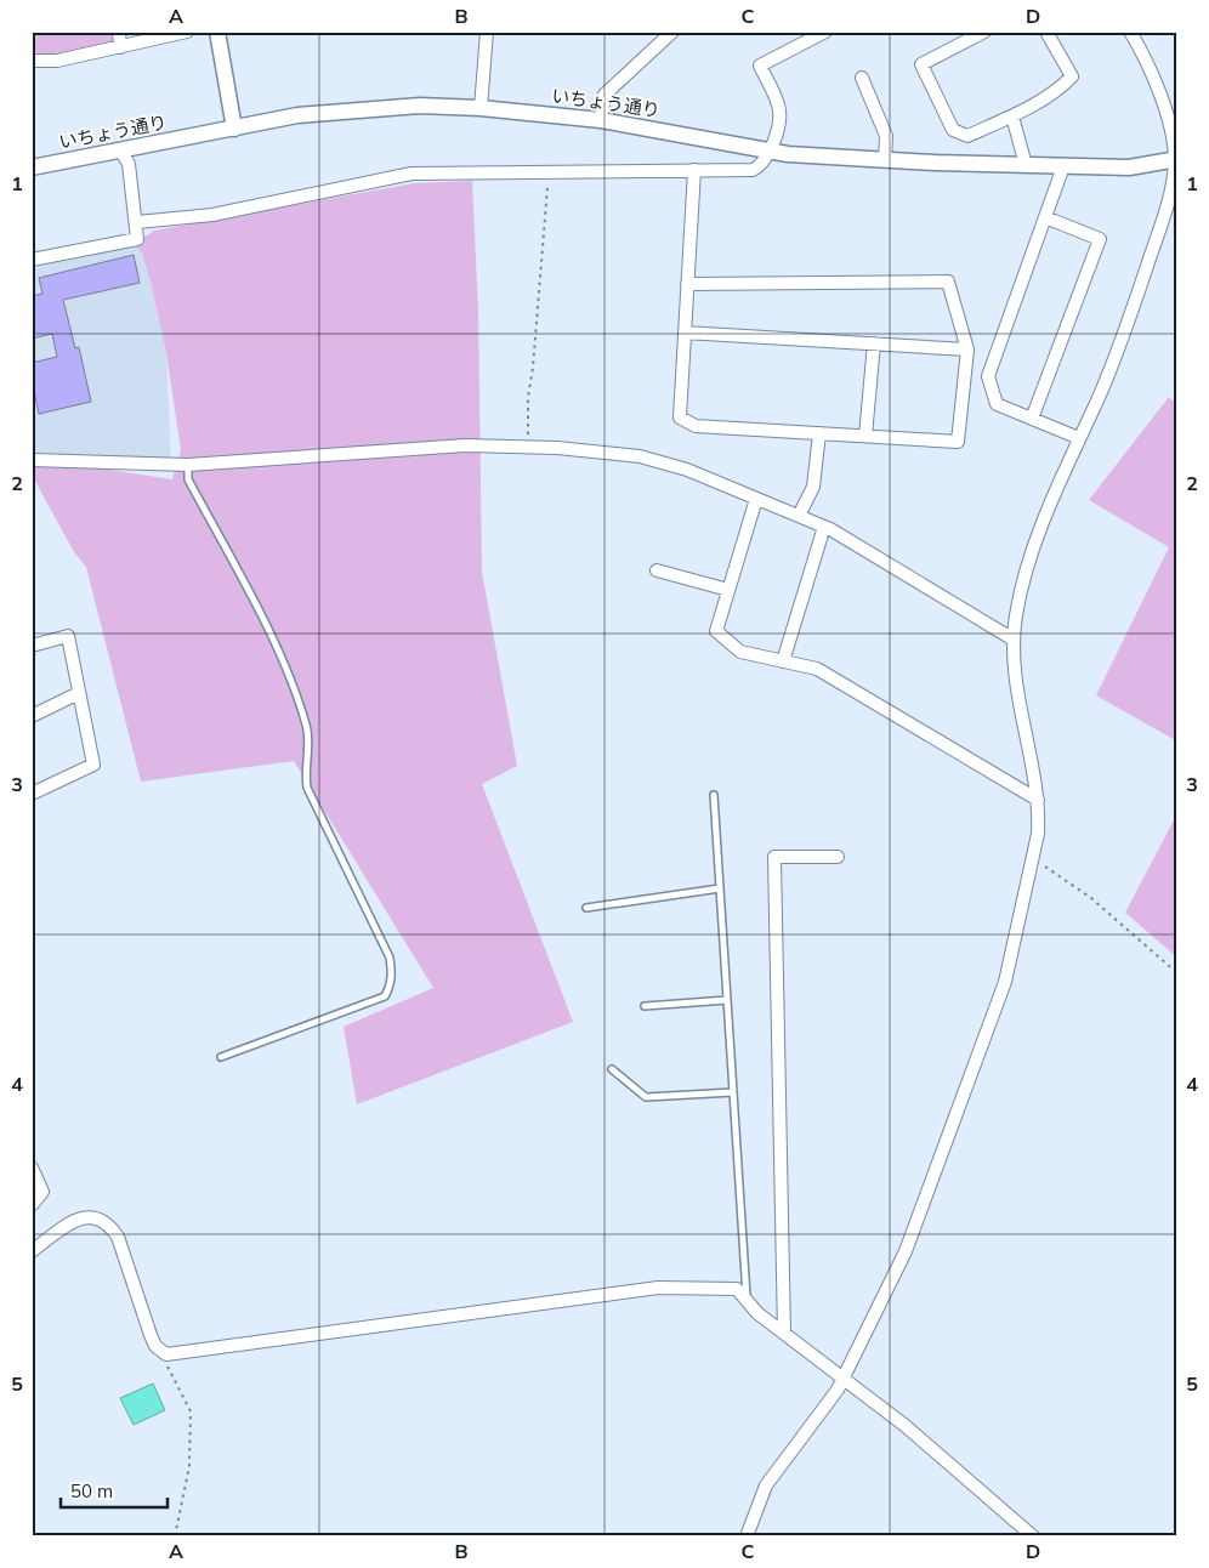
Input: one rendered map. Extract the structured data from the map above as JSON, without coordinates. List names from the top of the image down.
{
  "streets": {
    "street": ["いちょう通り"]
  },
  "scale_bar": "50 m",
  "grid": {
    "columns": [
      "A",
      "B",
      "C",
      "D"
    ],
    "rows": [
      "1",
      "2",
      "3",
      "4",
      "5"
    ]
  }
}
